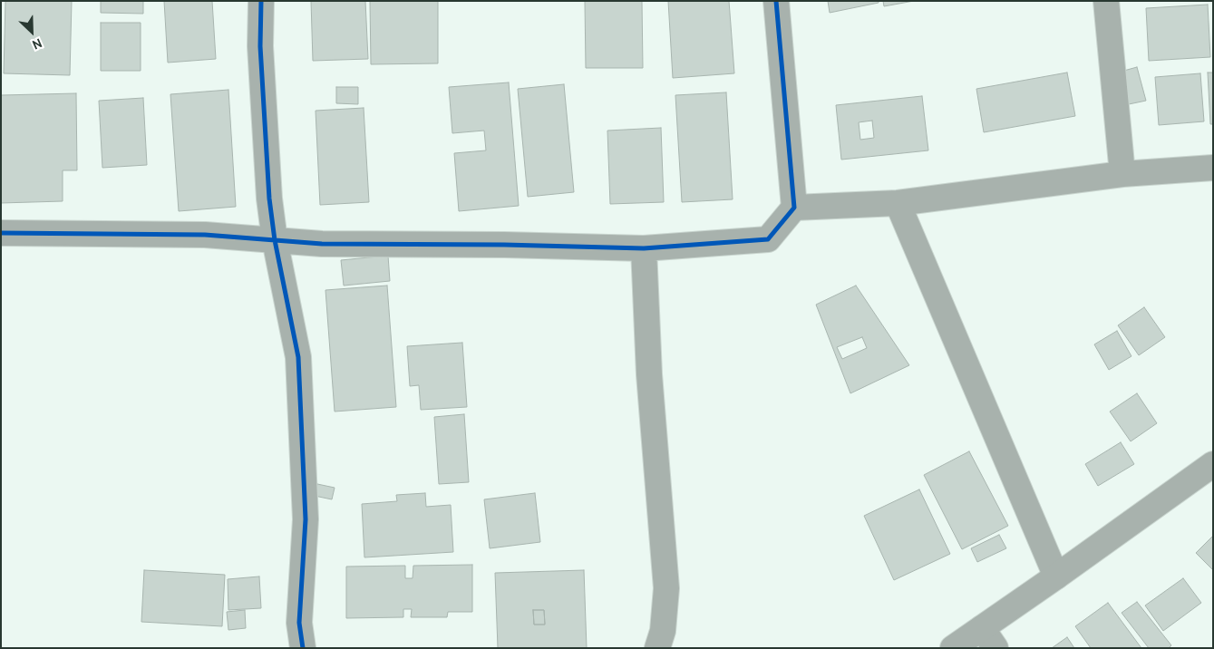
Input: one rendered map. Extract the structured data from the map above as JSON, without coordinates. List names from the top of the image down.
{
  "north": "bottom right"
}
